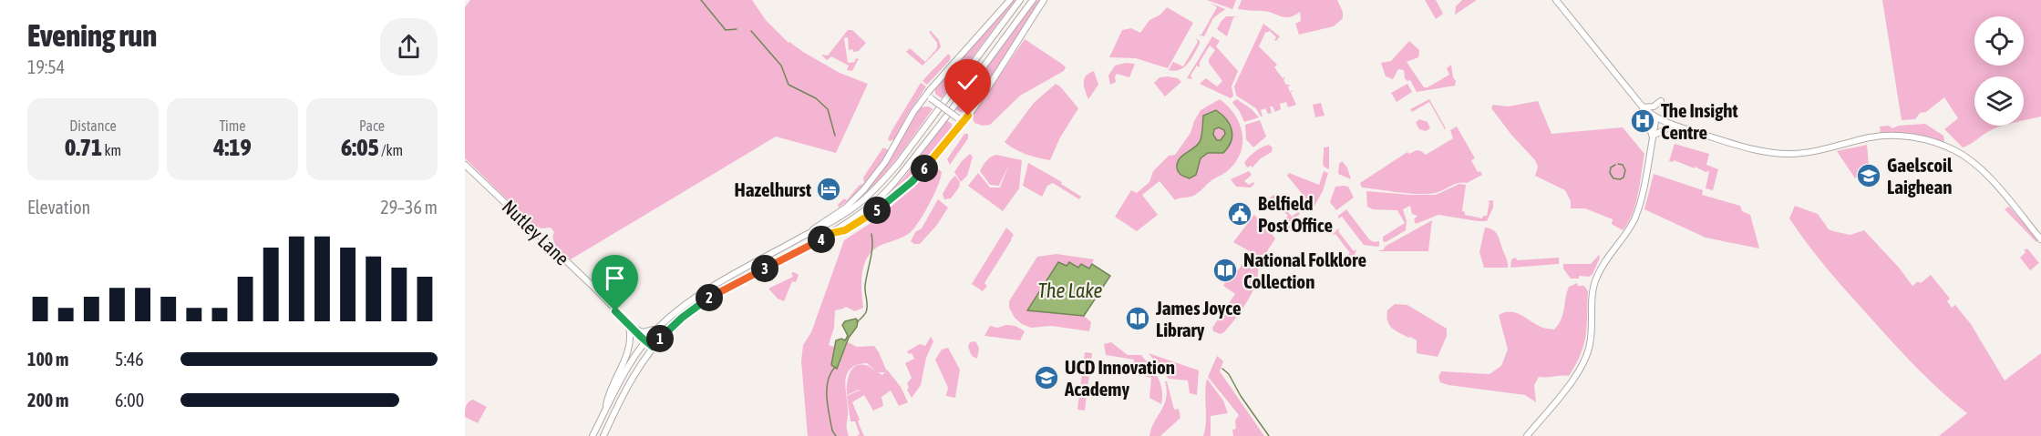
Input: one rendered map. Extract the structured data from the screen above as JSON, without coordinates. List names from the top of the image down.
{
  "streets": {
    "main road": ["Nutley Lane"]
  },
  "water": ["The Lake"],
  "places": {
    "hospital": ["The Insight Centre"],
    "school or university": ["Gaelscoil Laighean", "UCD Innovation Academy"],
    "hotel": ["Hazelhurst"],
    "public building": ["Belfield Post Office"],
    "library": ["National Folklore Collection", "James Joyce Library"]
  },
  "page": {
    "heading": ["Evening run", "19:54"],
    "stats": [
      ["Distance", "0.71 km"],
      ["Time", "4:19"],
      ["Pace", "6:05 /km"]
    ],
    "pins": [
      "6",
      "5",
      "4",
      "3",
      "2",
      "1"
    ],
    "chart": ["Elevation", "29–36 m"],
    "list": [
      {
        "name": "100 m",
        "note": "5:46"
      },
      {
        "name": "200 m",
        "note": "6:00"
      }
    ]
  }
}
